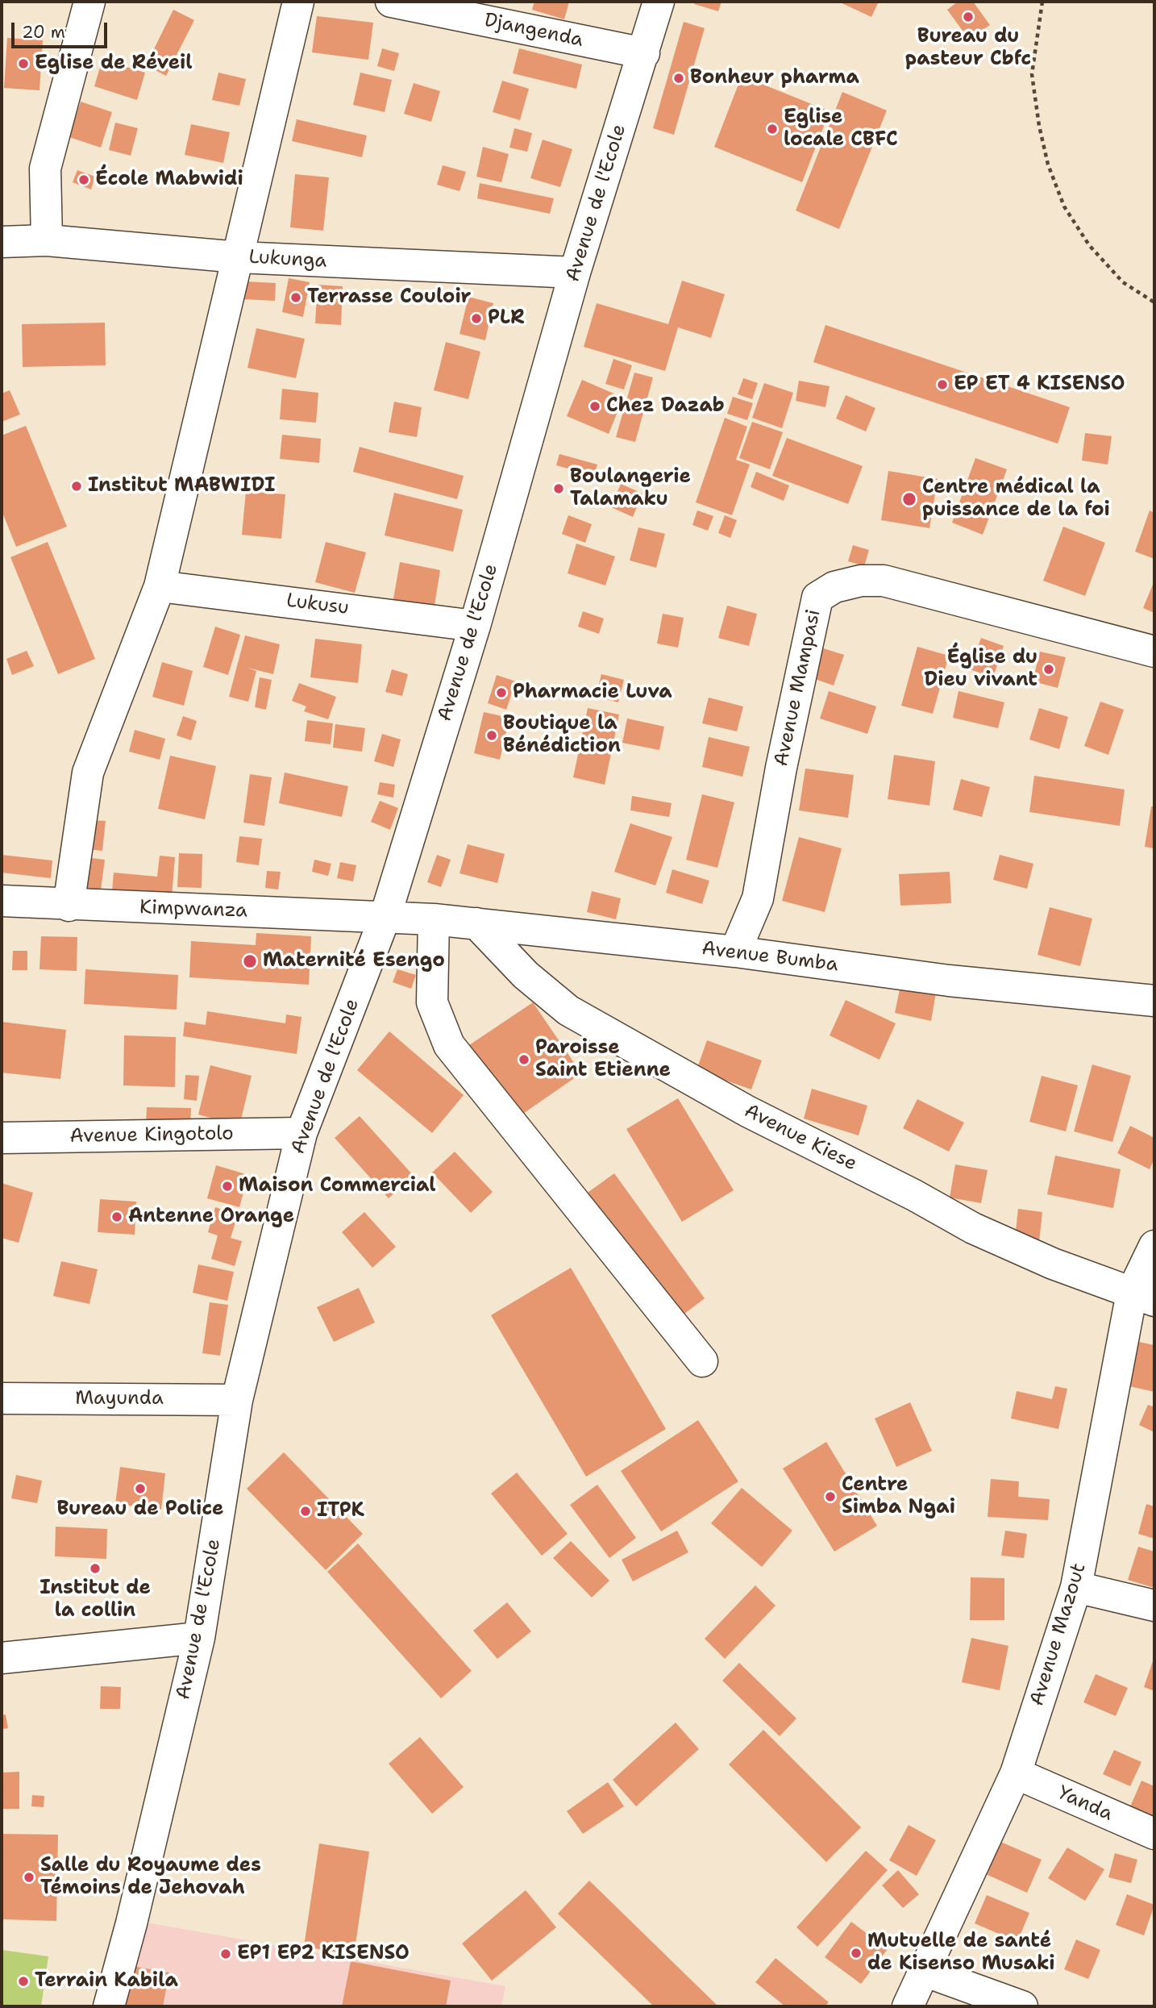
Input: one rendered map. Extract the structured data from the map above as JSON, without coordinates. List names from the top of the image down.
{
  "streets": {
    "street": [
      "Djangenda",
      "Avenue de l'Ecole",
      "Lukunga",
      "Lukusu",
      "Avenue Mampasi",
      "Kimpwanza",
      "Avenue Bumba",
      "Avenue Kingotolo",
      "Avenue Kiese",
      "Mayunda",
      "Avenue Mazout",
      "Yanda"
    ]
  },
  "crossings": [
    ["Djangenda", "Avenue de l'Ecole"],
    ["Avenue de l'Ecole", "Lukunga"],
    ["Avenue de l'Ecole", "Lukusu"],
    ["Avenue de l'Ecole", "Kimpwanza"],
    ["Avenue de l'Ecole", "Avenue Bumba"],
    ["Avenue de l'Ecole", "Avenue Kingotolo"],
    ["Avenue de l'Ecole", "Mayunda"],
    ["Avenue Mampasi", "Avenue Bumba"],
    ["Kimpwanza", "Avenue Bumba"],
    ["Avenue Bumba", "Avenue Kiese"],
    ["Avenue Kiese", "Avenue Mazout"],
    ["Avenue Mazout", "Yanda"]
  ],
  "places": [
    "Bureau du pasteur Cbfc",
    "Eglise de Réveil",
    "Bonheur pharma",
    "Eglise locale CBFC",
    "École Mabwidi",
    "Terrasse Couloir",
    "PLR",
    "EP ET 4 KISENSO",
    "Chez Dazab",
    "Institut MABWIDI",
    "Boulangerie Talamaku",
    "Centre médical la puissance de la foi",
    "Église du Dieu vivant",
    "Pharmacie Luva",
    "Boutique la Bénédiction",
    "Maternité Esengo",
    "Paroisse Saint Etienne",
    "Maison Commercial",
    "Antenne Orange",
    "Bureau de Police",
    "Centre Simba Ngai",
    "ITPK",
    "Institut de la collin",
    "Salle du Royaume des Témoins de Jehovah",
    "Mutuelle de santé de Kisenso Musaki",
    "EP1 EP2 KISENSO",
    "Terrain Kabila"
  ],
  "scale_bar": "20 m"
}
